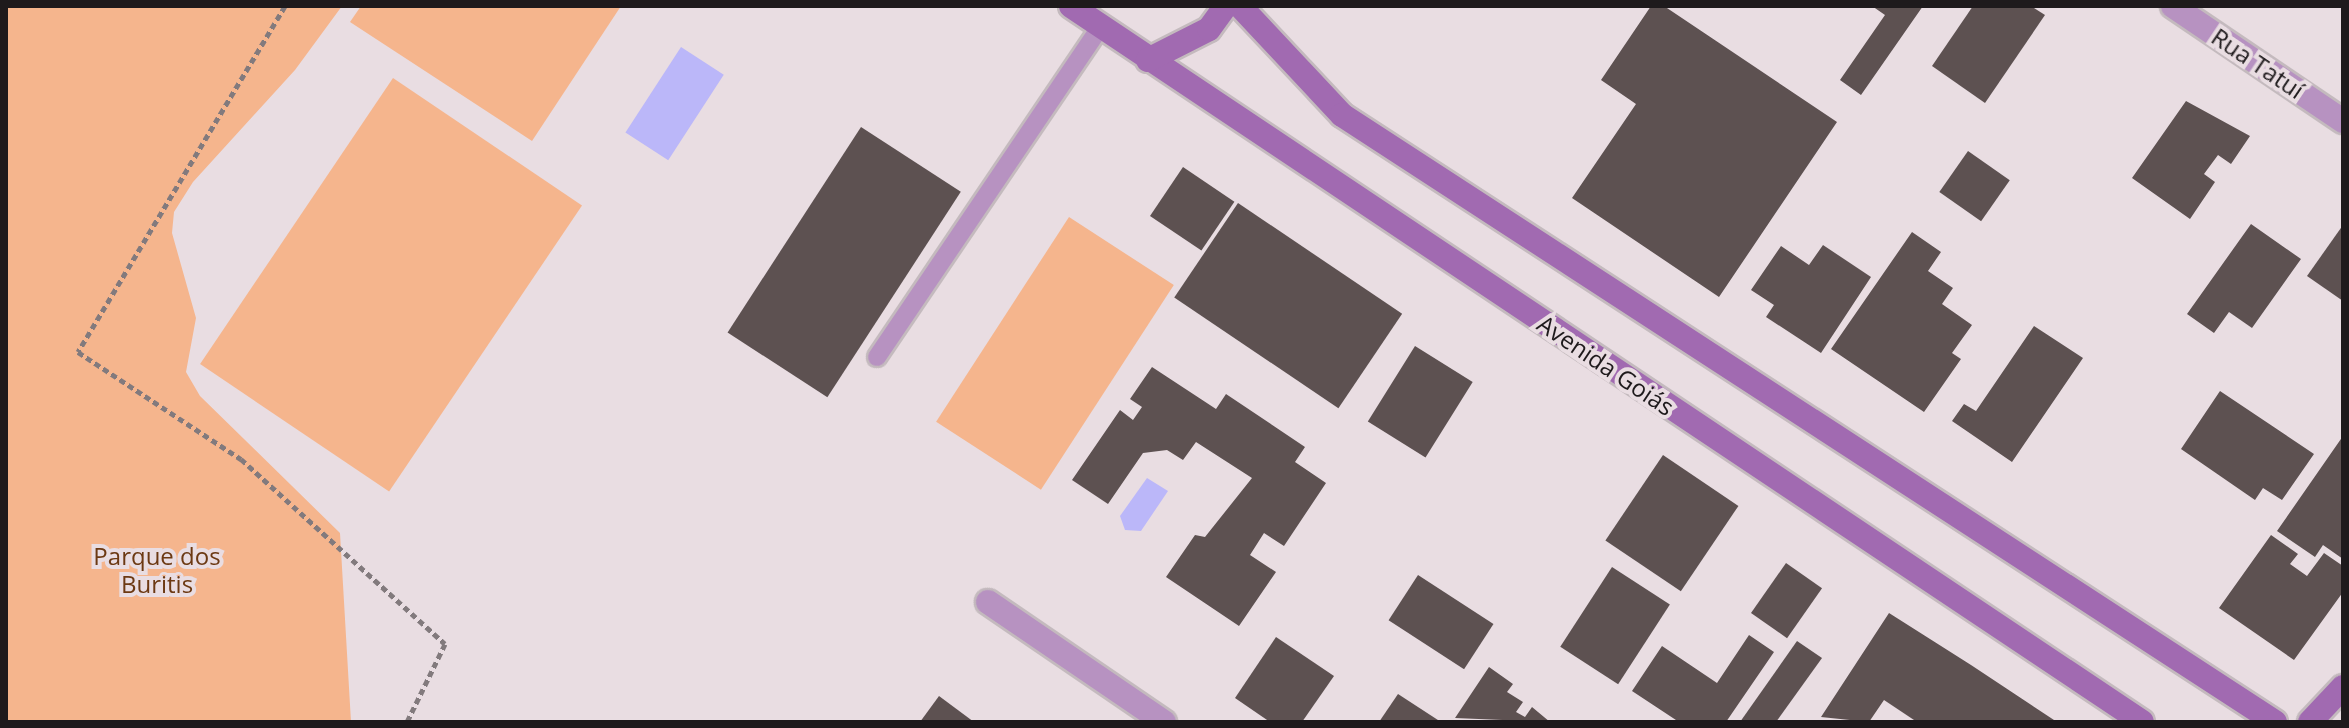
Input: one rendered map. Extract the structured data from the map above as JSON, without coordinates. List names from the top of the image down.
{
  "streets": {
    "main road": ["Avenida Goiás"],
    "street": ["Rua Tatuí"]
  },
  "parks": ["Parque dos Buritis"]
}
